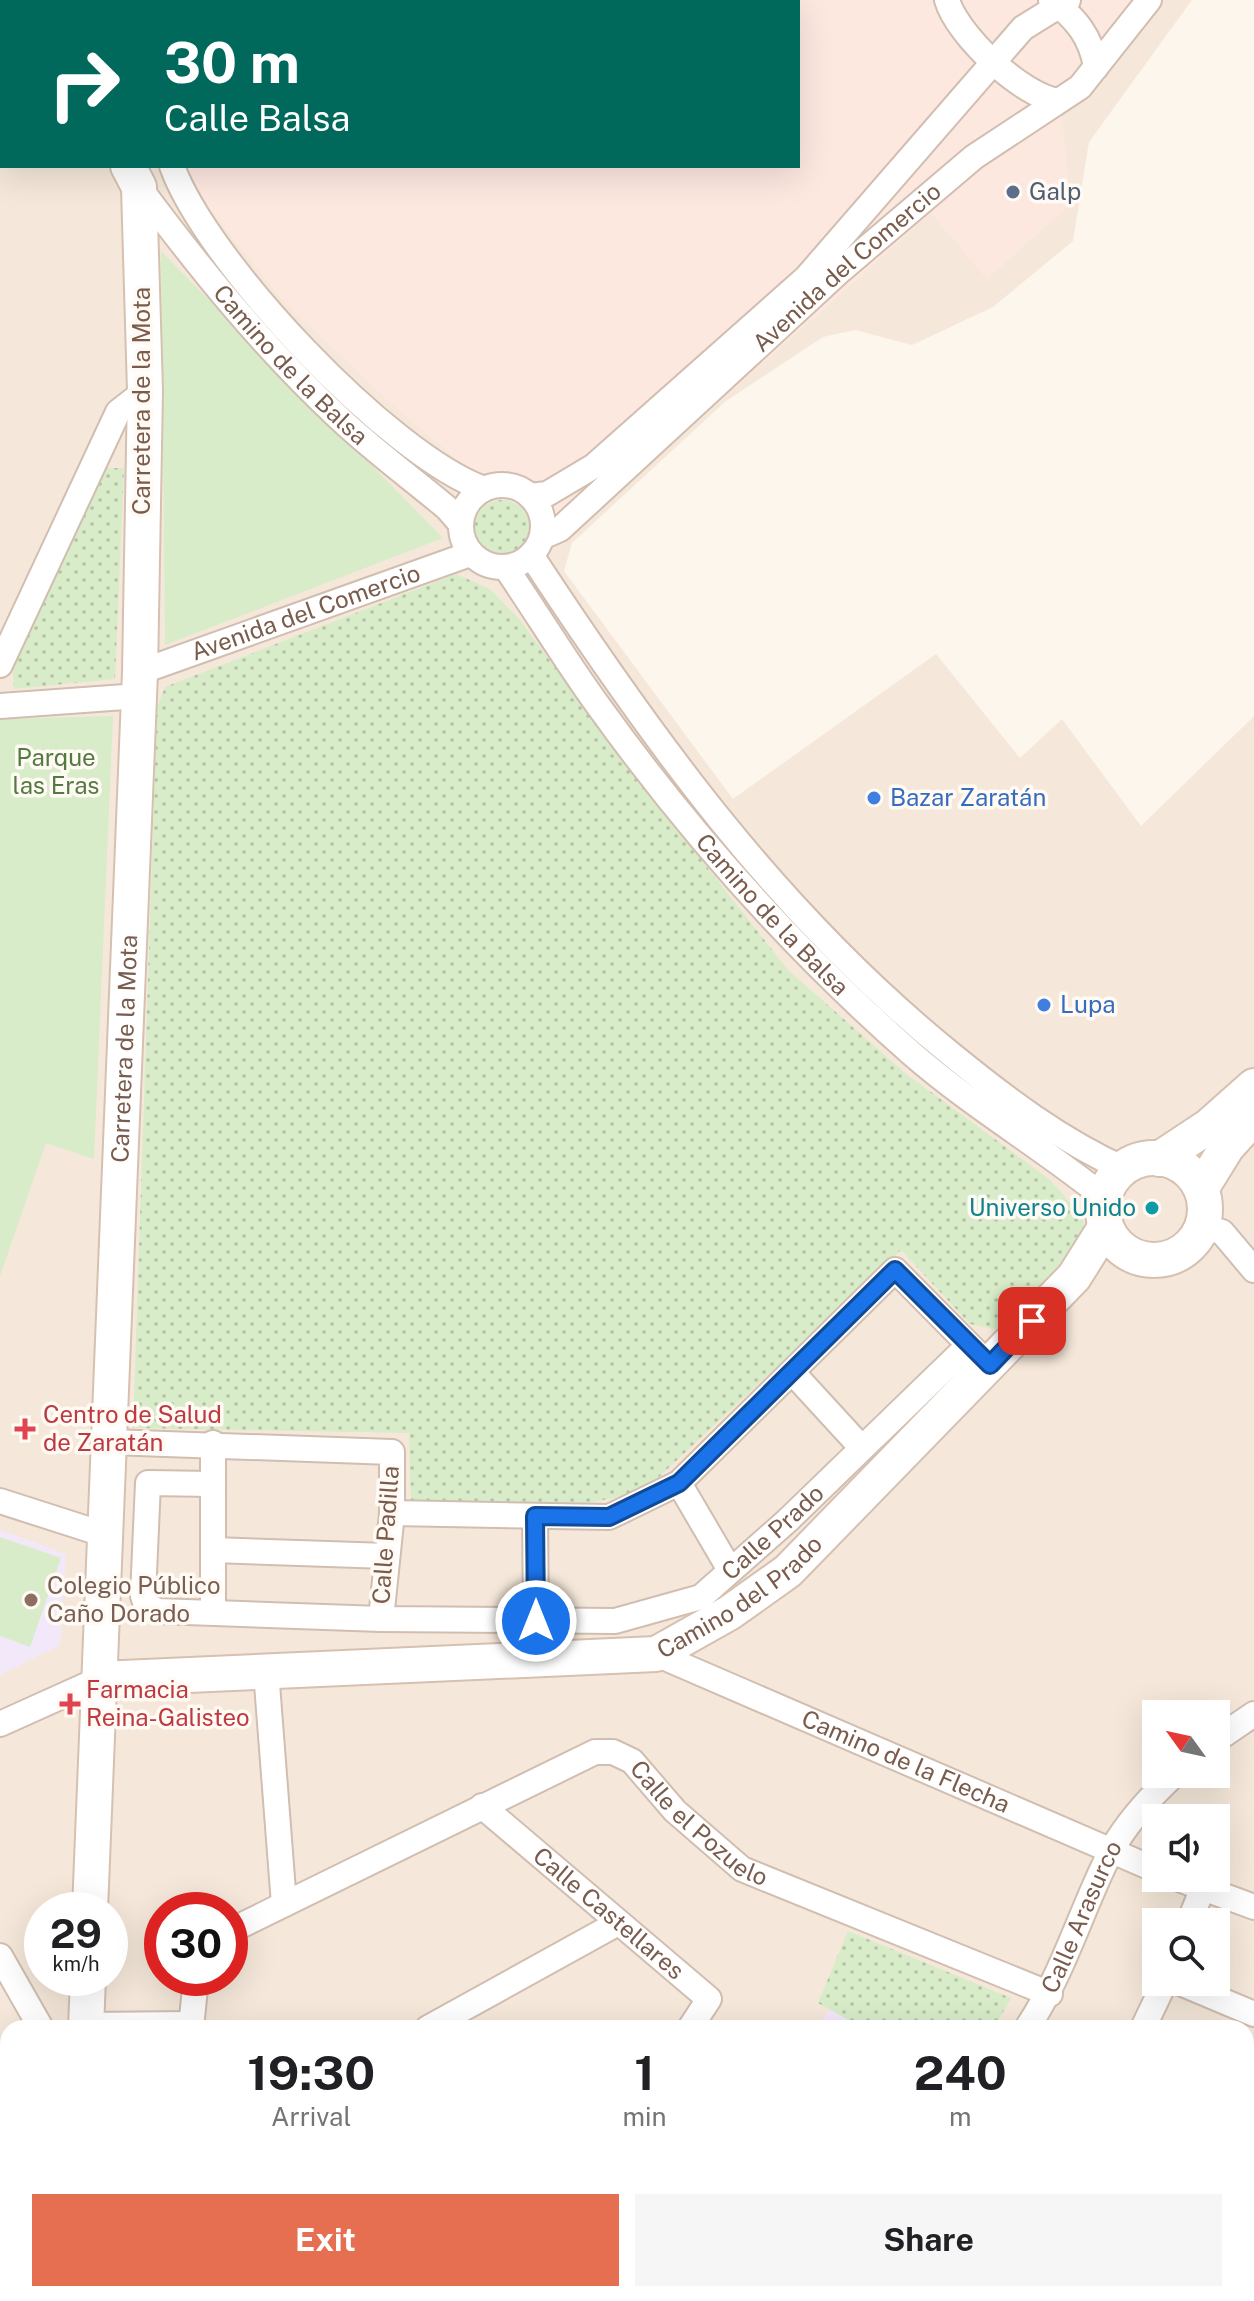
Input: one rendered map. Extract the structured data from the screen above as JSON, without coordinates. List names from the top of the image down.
{
  "streets": {
    "main road": ["Carretera de la Mota", "Camino del Prado"],
    "street": [
      "Avenida del Comercio",
      "Camino de la Balsa",
      "Calle Prado",
      "Calle Padilla",
      "Camino de la Flecha",
      "Calle el Pozuelo",
      "Calle Castellares",
      "Calle Arasurco"
    ]
  },
  "crossings": [
    ["Avenida del Comercio", "Camino de la Balsa"],
    ["Avenida del Comercio", "Carretera de la Mota"],
    ["Camino de la Balsa", "Carretera de la Mota"],
    ["Camino de la Balsa", "Camino del Prado"],
    ["Carretera de la Mota", "Camino del Prado"],
    ["Calle Prado", "Calle Padilla"],
    ["Calle Prado", "Camino del Prado"],
    ["Camino del Prado", "Camino de la Flecha"],
    ["Camino de la Flecha", "Calle Arasurco"],
    ["Calle el Pozuelo", "Calle Castellares"],
    ["Calle el Pozuelo", "Calle Arasurco"]
  ],
  "parks": ["Parque las Eras"],
  "places": {
    "other": [
      "Galp",
      "Bazar Zaratán",
      "Lupa",
      "Universo Unido",
      "Colegio Público Caño Dorado"
    ],
    "health": ["Centro de Salud de Zaratán", "Farmacia Reina-Galisteo"]
  },
  "north": "top left",
  "page": {
    "turn": ["30 m", "Calle Balsa"],
    "speed": "29 km/h",
    "limit": "30",
    "eta": [
      "19:30",
      "Arrival",
      "1",
      "min",
      "240",
      "m"
    ],
    "buttons": ["Exit", "Share"]
  }
}
